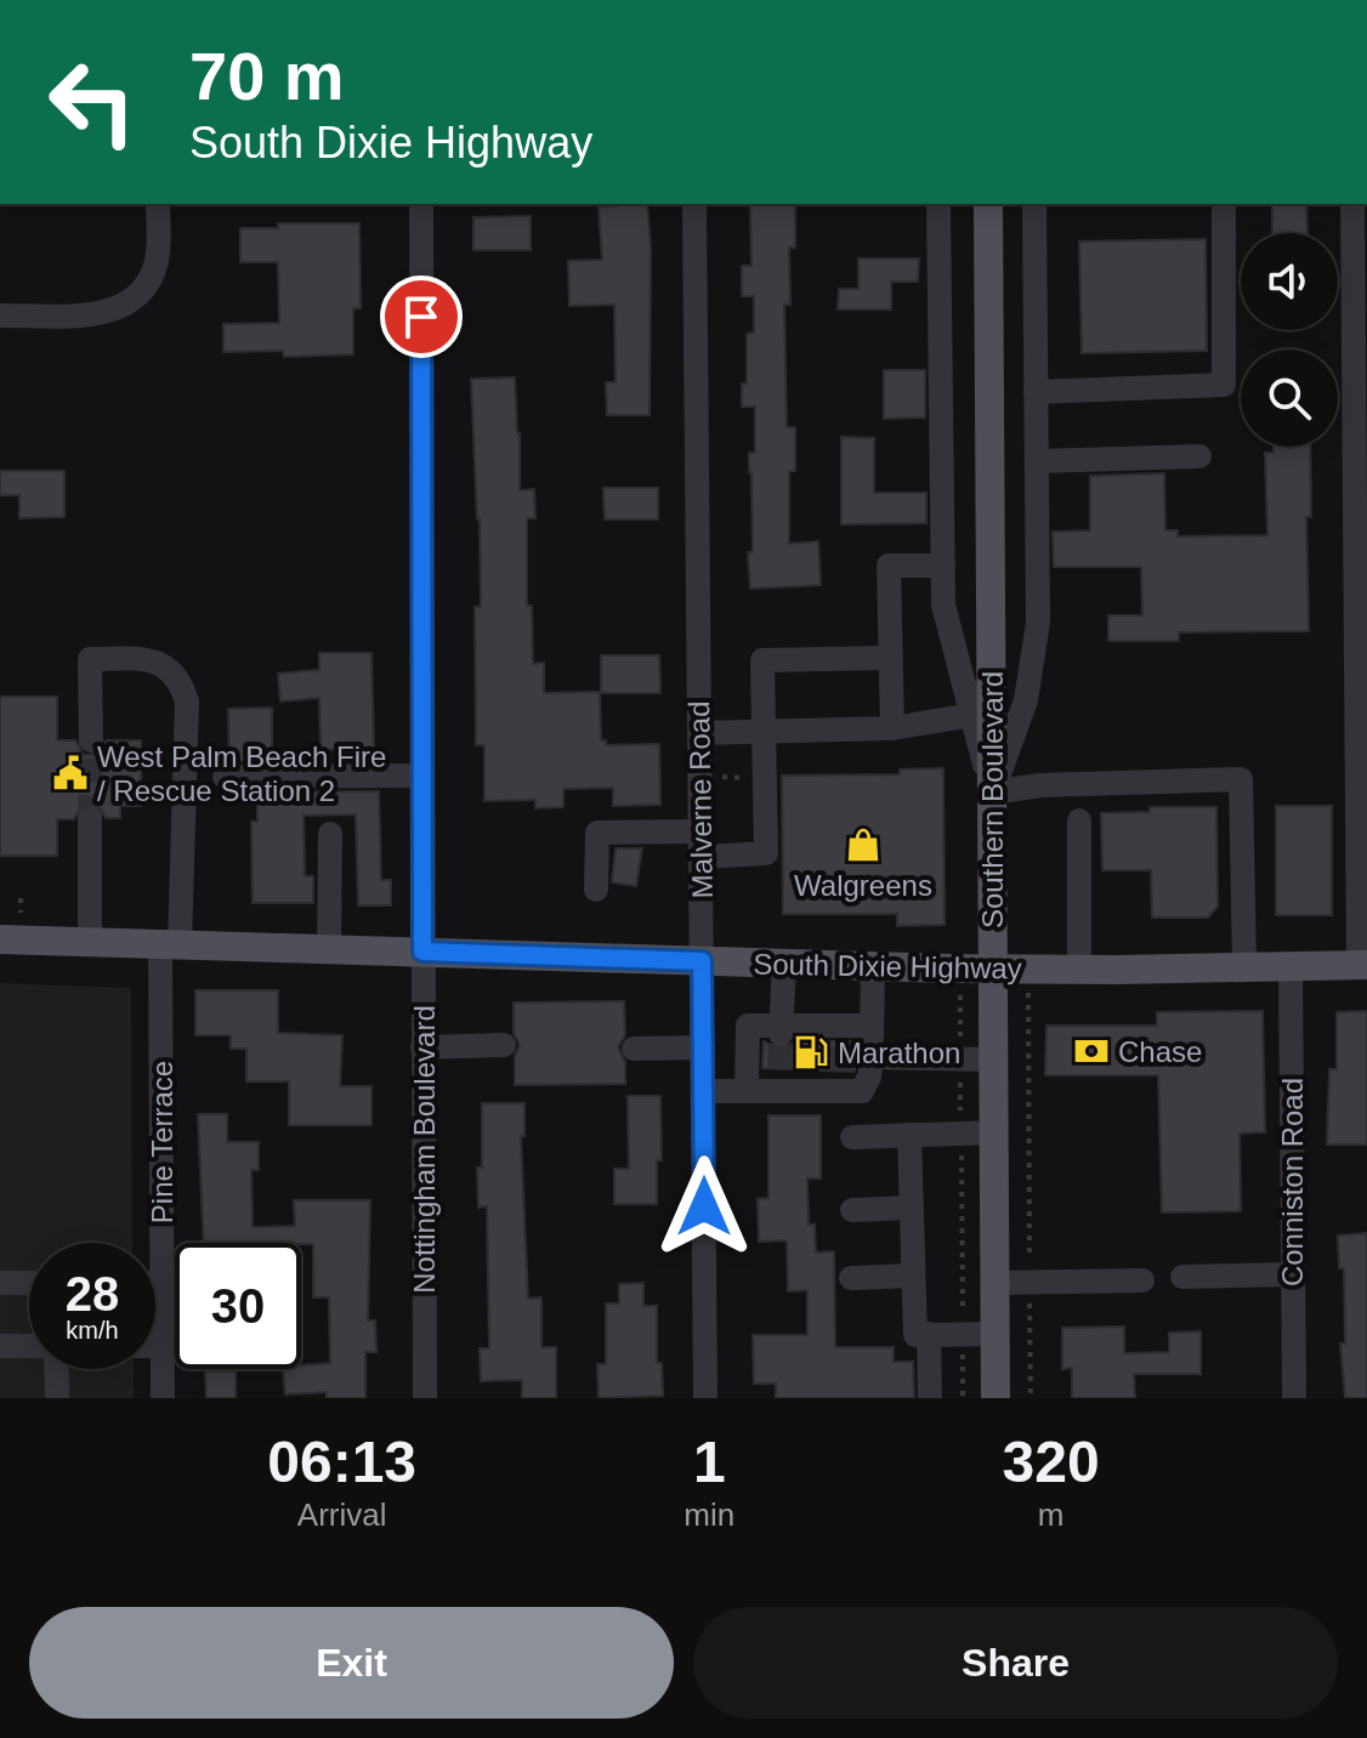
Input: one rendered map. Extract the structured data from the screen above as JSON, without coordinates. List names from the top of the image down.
{
  "streets": {
    "main road": ["Southern Boulevard", "South Dixie Highway"],
    "street": [
      "Malverne Road",
      "Pine Terrace",
      "Nottingham Boulevard",
      "Conniston Road"
    ]
  },
  "crossings": [
    ["Malverne Road", "South Dixie Highway"],
    ["Southern Boulevard", "South Dixie Highway"],
    ["South Dixie Highway", "Pine Terrace"],
    ["South Dixie Highway", "Nottingham Boulevard"],
    ["South Dixie Highway", "Conniston Road"]
  ],
  "places": {
    "public building": ["West Palm Beach Fire / Rescue Station 2"],
    "shop": ["Walgreens"],
    "bank": ["Chase"],
    "fuel station": ["Marathon"]
  },
  "page": {
    "turn": ["70 m", "South Dixie Highway"],
    "speed": "28 km/h",
    "limit": "30",
    "eta": [
      "06:13",
      "Arrival",
      "1",
      "min",
      "320",
      "m"
    ],
    "buttons": ["Exit", "Share"]
  }
}
